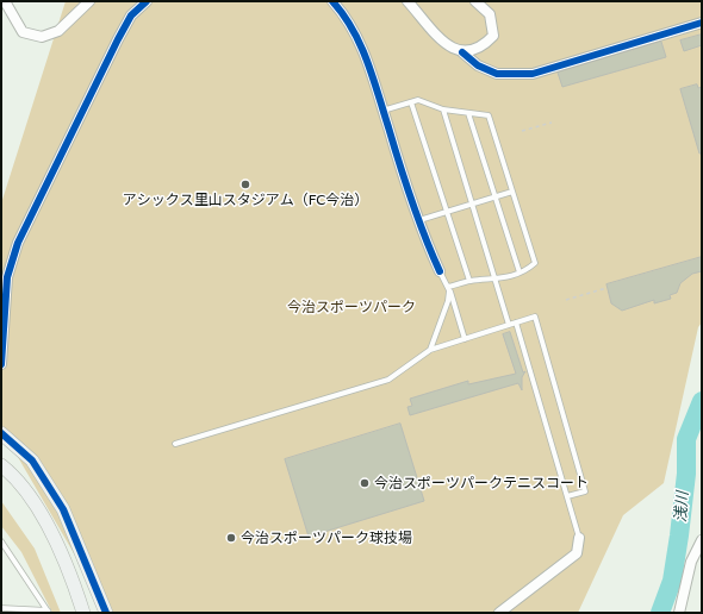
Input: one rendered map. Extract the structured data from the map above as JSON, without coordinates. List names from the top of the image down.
{
  "water": ["浅川"],
  "parks": ["今治スポーツパーク"],
  "places": ["アシックス里山スタジアム（FC今治）", "今治スポーツパークテニスコート", "今治スポーツパーク球技場"]
}
